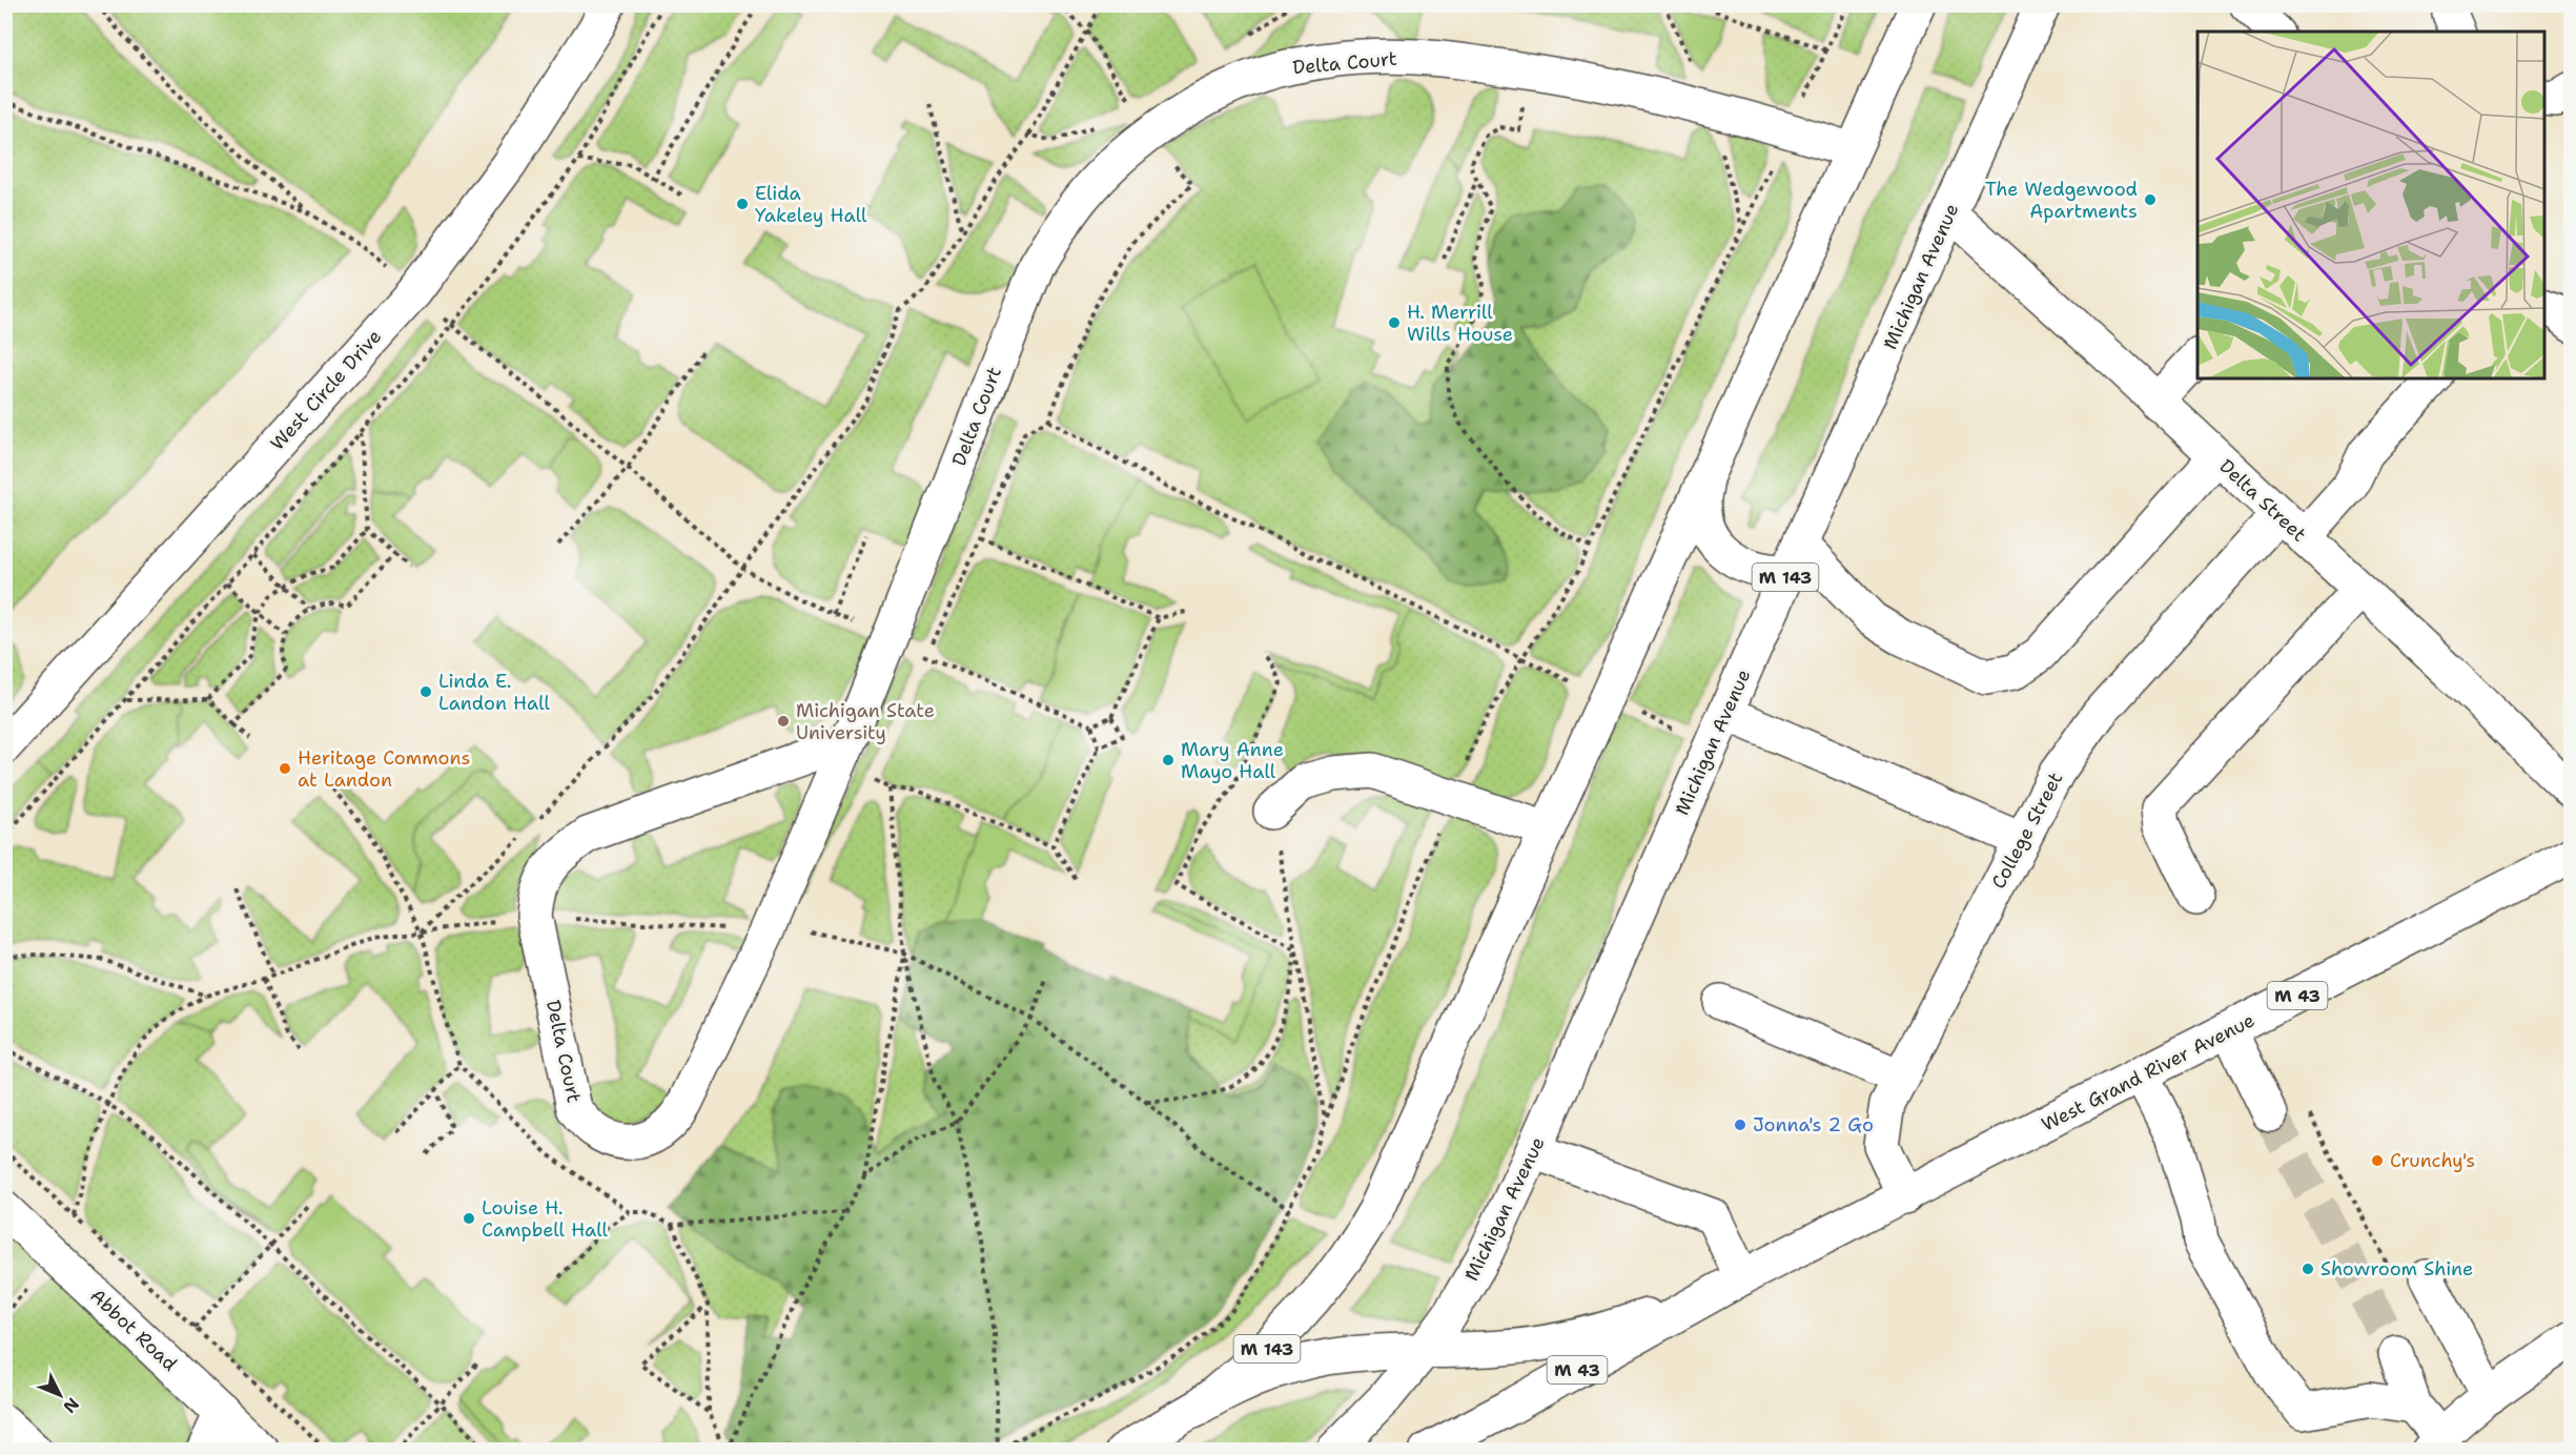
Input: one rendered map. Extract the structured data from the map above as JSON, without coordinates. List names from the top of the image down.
{
  "streets": {
    "main road": [
      "Delta Court",
      "Michigan Avenue",
      "West Circle Drive",
      "Delta Street",
      "M 143",
      "College Street",
      "M 43",
      "West Grand River Avenue",
      "Abbot Road"
    ]
  },
  "crossings": [
    ["Delta Court", "M 143"],
    ["Michigan Avenue", "Delta Street"],
    ["Michigan Avenue", "West Grand River Avenue"],
    ["Delta Street", "College Street"],
    ["M 143", "West Grand River Avenue"],
    ["College Street", "West Grand River Avenue"]
  ],
  "places": [
    "The Wedgewood Apartments",
    "Elida Yakeley Hall",
    "H. Merrill Wills House",
    "Linda E. Landon Hall",
    "Michigan State University",
    "Mary Anne Mayo Hall",
    "Heritage Commons at Landon",
    "Jonna's 2 Go",
    "Crunchy's",
    "Louise H. Campbell Hall",
    "Showroom Shine"
  ],
  "north": "bottom right"
}
